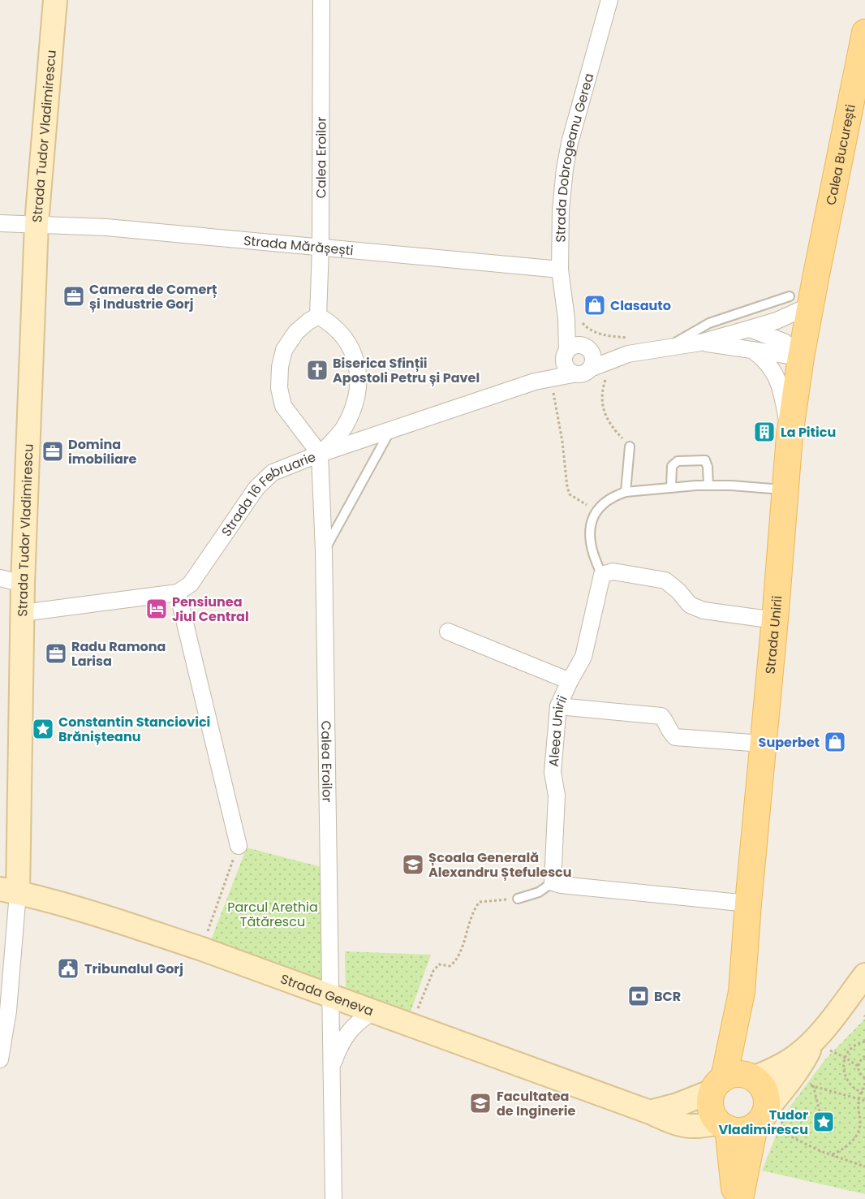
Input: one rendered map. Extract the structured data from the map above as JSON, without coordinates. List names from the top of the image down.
{
  "streets": {
    "main road": [
      "Strada Tudor Vladimirescu",
      "Calea București",
      "Strada Unirii",
      "Strada Geneva"
    ],
    "street": [
      "Calea Eroilor",
      "Strada Dobrogeanu Gerea",
      "Strada Mărășești",
      "Strada 16 Februarie",
      "Aleea Unirii"
    ]
  },
  "crossings": [
    ["Strada Tudor Vladimirescu", "Strada Mărășești"],
    ["Strada Tudor Vladimirescu", "Strada Geneva"],
    ["Calea București", "Strada Unirii"],
    ["Calea Eroilor", "Strada Mărășești"],
    ["Calea Eroilor", "Strada 16 Februarie"],
    ["Calea Eroilor", "Strada Geneva"],
    ["Strada Dobrogeanu Gerea", "Strada Mărășești"],
    ["Strada Dobrogeanu Gerea", "Strada 16 Februarie"],
    ["Strada Unirii", "Strada Geneva"]
  ],
  "parks": ["Parcul Arethia Tătărescu"],
  "places": {
    "office": ["Camera de Comerț și Industrie Gorj", "Domina imobiliare", "Radu Ramona Larisa"],
    "shop": ["Clasauto", "Superbet"],
    "church": ["Biserica Sfinții Apostoli Petru și Pavel"],
    "building": ["La Piticu"],
    "hotel": ["Pensiunea Jiul Central"],
    "place": ["Constantin Stanciovici Brănișteanu", "Tudor Vladimirescu"],
    "school or university": ["Școala Generală Alexandru Ștefulescu", "Facultatea de Inginerie"],
    "public building": ["Tribunalul Gorj"],
    "bank": ["BCR"]
  }
}
